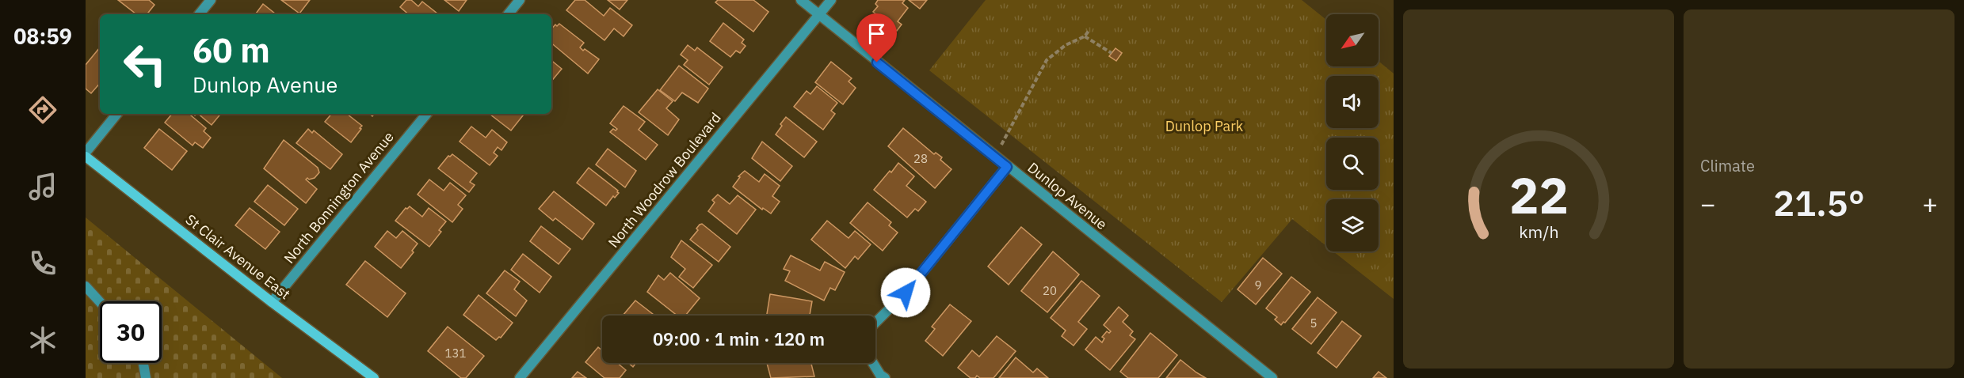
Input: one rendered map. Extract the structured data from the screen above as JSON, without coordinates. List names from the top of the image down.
{
  "streets": {
    "main road": ["St Clair Avenue East"],
    "street": ["North Woodrow Boulevard", "Dunlop Avenue", "North Bonnington Avenue"]
  },
  "crossings": [
    ["North Woodrow Boulevard", "Dunlop Avenue"],
    ["North Bonnington Avenue", "St Clair Avenue East"]
  ],
  "parks": ["Dunlop Park"],
  "house_numbers": [
    "28",
    "9",
    "20",
    "5",
    "131"
  ],
  "north": "bottom left",
  "page": {
    "tabs": "08:59",
    "tile": "Climate",
    "turn": ["60 m", "Dunlop Avenue"],
    "heat": ["−", "21.5°", "+"],
    "limit": "30",
    "trip": "09:00 · 1 min · 120 m",
    "gauge": ["22", "km/h"]
  }
}
